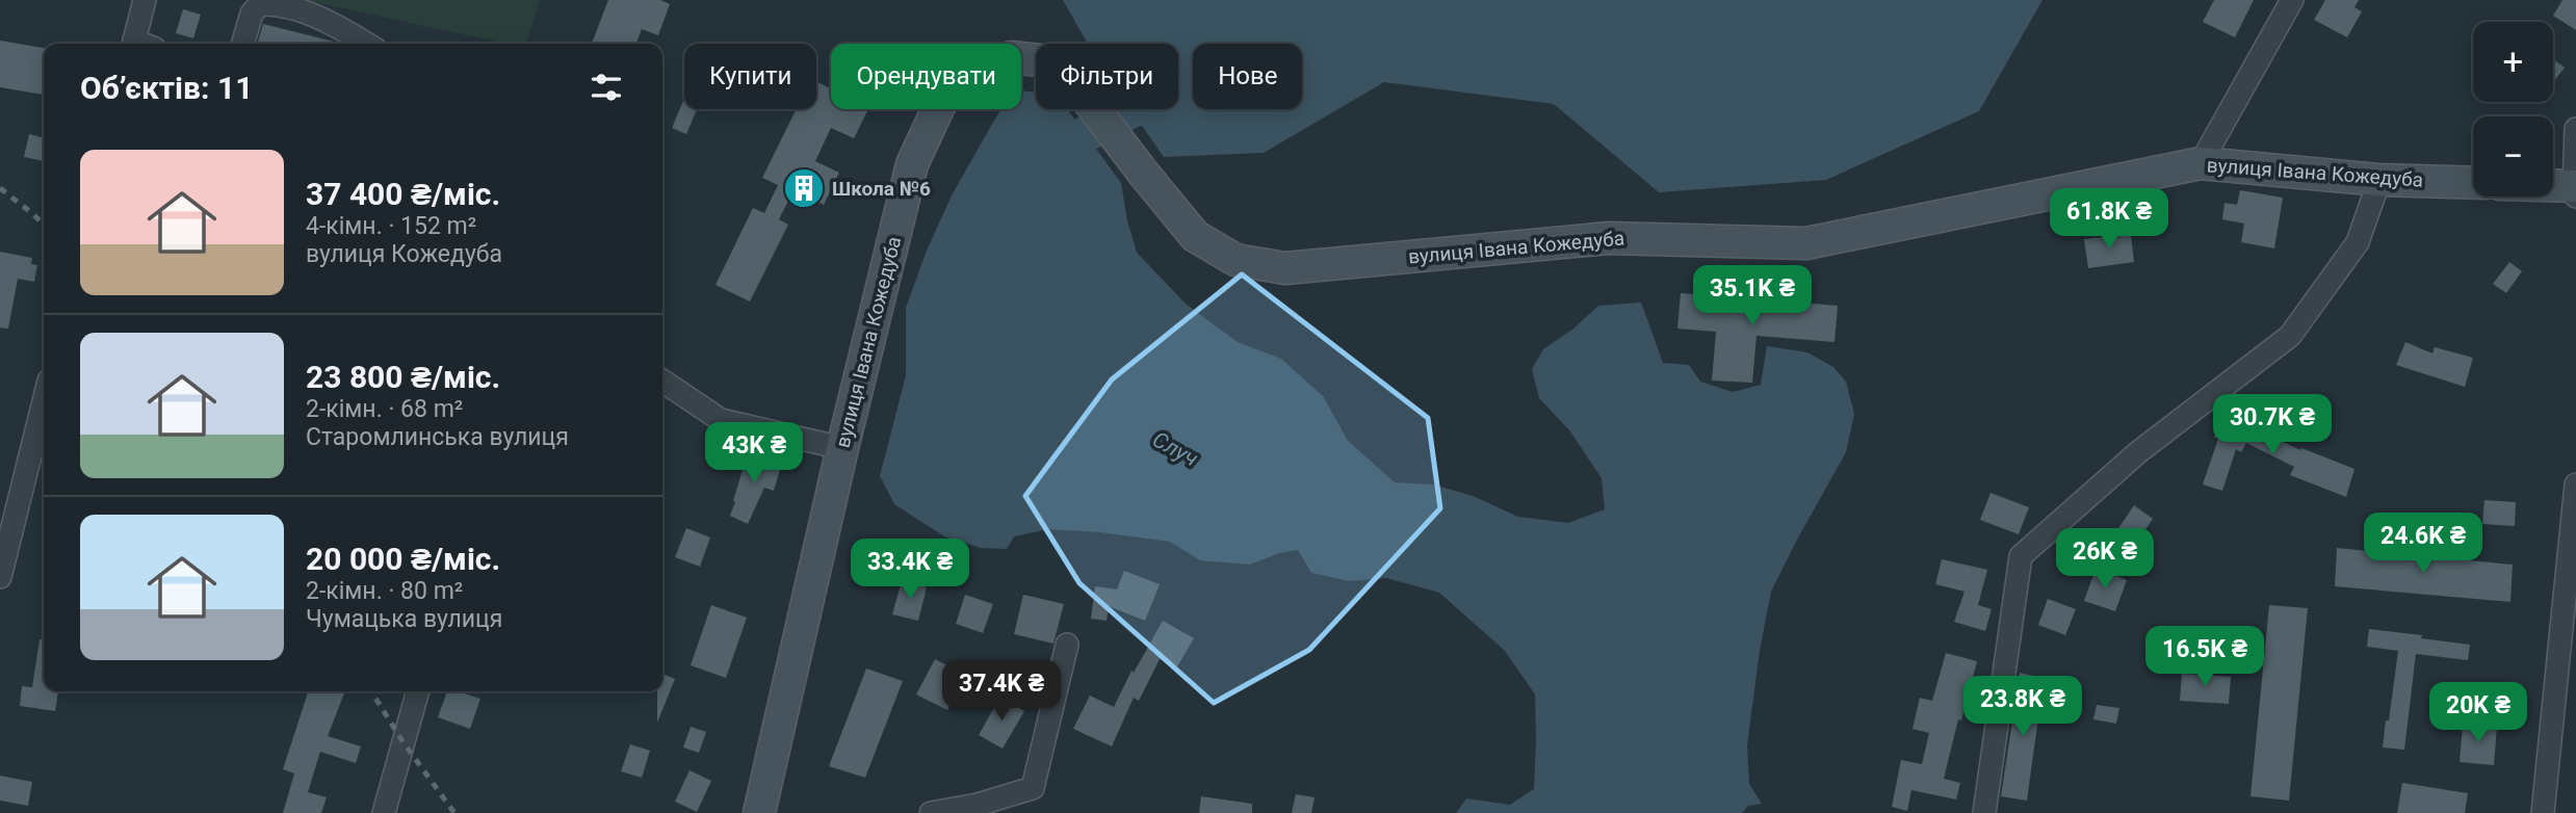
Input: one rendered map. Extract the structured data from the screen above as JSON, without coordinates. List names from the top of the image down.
{
  "streets": {
    "main road": ["вулиця Івана Кожедуба"]
  },
  "water": ["Случ"],
  "places": {
    "building": ["Школа №6"]
  },
  "page": {
    "map_buttons": ["+", "−"],
    "chip": [
      "Купити",
      "Орендувати",
      "Фільтри",
      "Нове"
    ],
    "heading": "Об’єктів: 11",
    "list": [
      {
        "name": "37 400 ₴/міс.",
        "note": "4-кімн. · 152 m² · вулиця Кожедуба"
      },
      {
        "name": "23 800 ₴/міс.",
        "note": "2-кімн. · 68 m² · Старомлинська вулиця"
      },
      {
        "name": "20 000 ₴/міс.",
        "note": "2-кімн. · 80 m² · Чумацька вулиця"
      }
    ],
    "price": [
      "61.8K ₴",
      "35.1K ₴",
      "30.7K ₴",
      "43K ₴",
      "24.6K ₴",
      "26K ₴",
      "33.4K ₴",
      "16.5K ₴",
      "37.4K ₴",
      "23.8K ₴",
      "20K ₴"
    ]
  }
}
